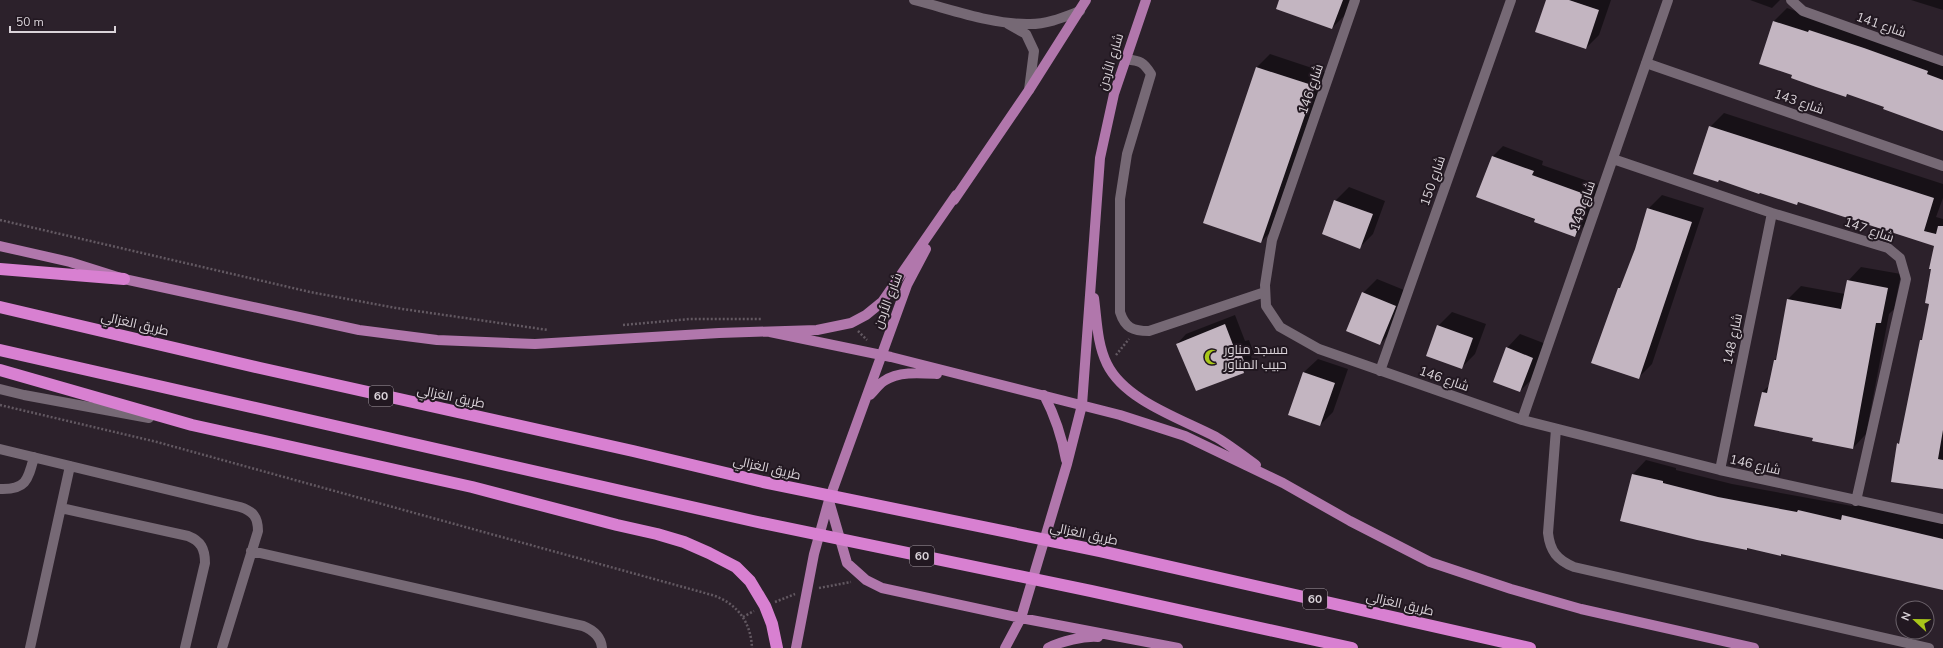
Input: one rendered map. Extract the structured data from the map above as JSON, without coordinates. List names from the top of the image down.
{
  "streets": {
    "highway": ["طريق الغزالي", "60"],
    "main road": ["شارع الأردن"],
    "street": [
      "شارع 141",
      "شارع 146",
      "شارع 143",
      "شارع 150",
      "شارع 149",
      "شارع 147",
      "شارع 148"
    ]
  },
  "crossings": [
    ["شارع 146", "شارع 150"],
    ["شارع 146", "شارع 149"],
    ["شارع 146", "شارع 147"],
    ["شارع 146", "شارع 148"],
    ["شارع 143", "شارع 149"],
    ["شارع 149", "شارع 147"],
    ["شارع 147", "شارع 148"]
  ],
  "places": {
    "mosque": ["مسجد مناور حبيب المناور"]
  },
  "scale_bar": "50 m",
  "north": "left"
}
